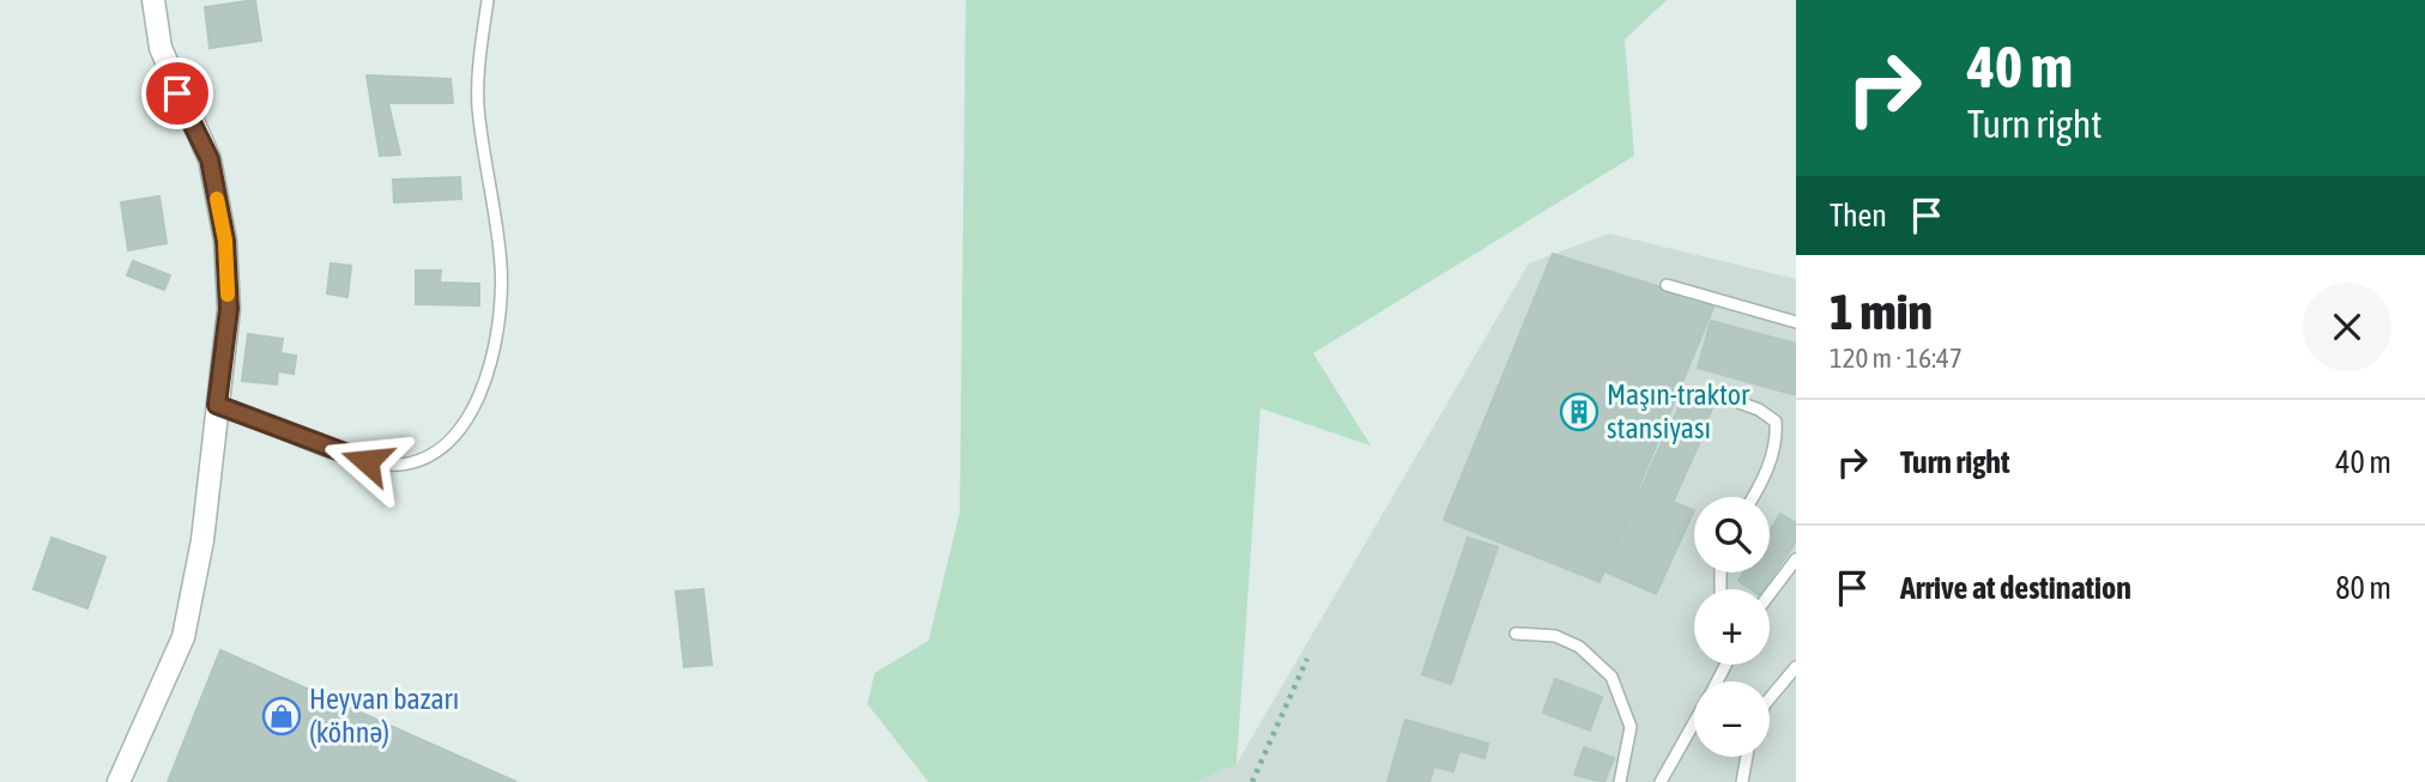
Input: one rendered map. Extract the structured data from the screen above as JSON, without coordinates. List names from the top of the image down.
{
  "places": {
    "building": ["Maşın-traktor stansiyası"],
    "shop": ["Heyvan bazarı (köhnə)"]
  },
  "page": {
    "turn": ["40 m", "Turn right"],
    "then": "Then",
    "heading": ["1 min", "120 m · 16:47"],
    "list": [
      {
        "name": "Turn right",
        "value": "40 m"
      },
      {
        "name": "Arrive at destination",
        "value": "80 m"
      }
    ],
    "map_buttons": ["+", "−"]
  }
}
